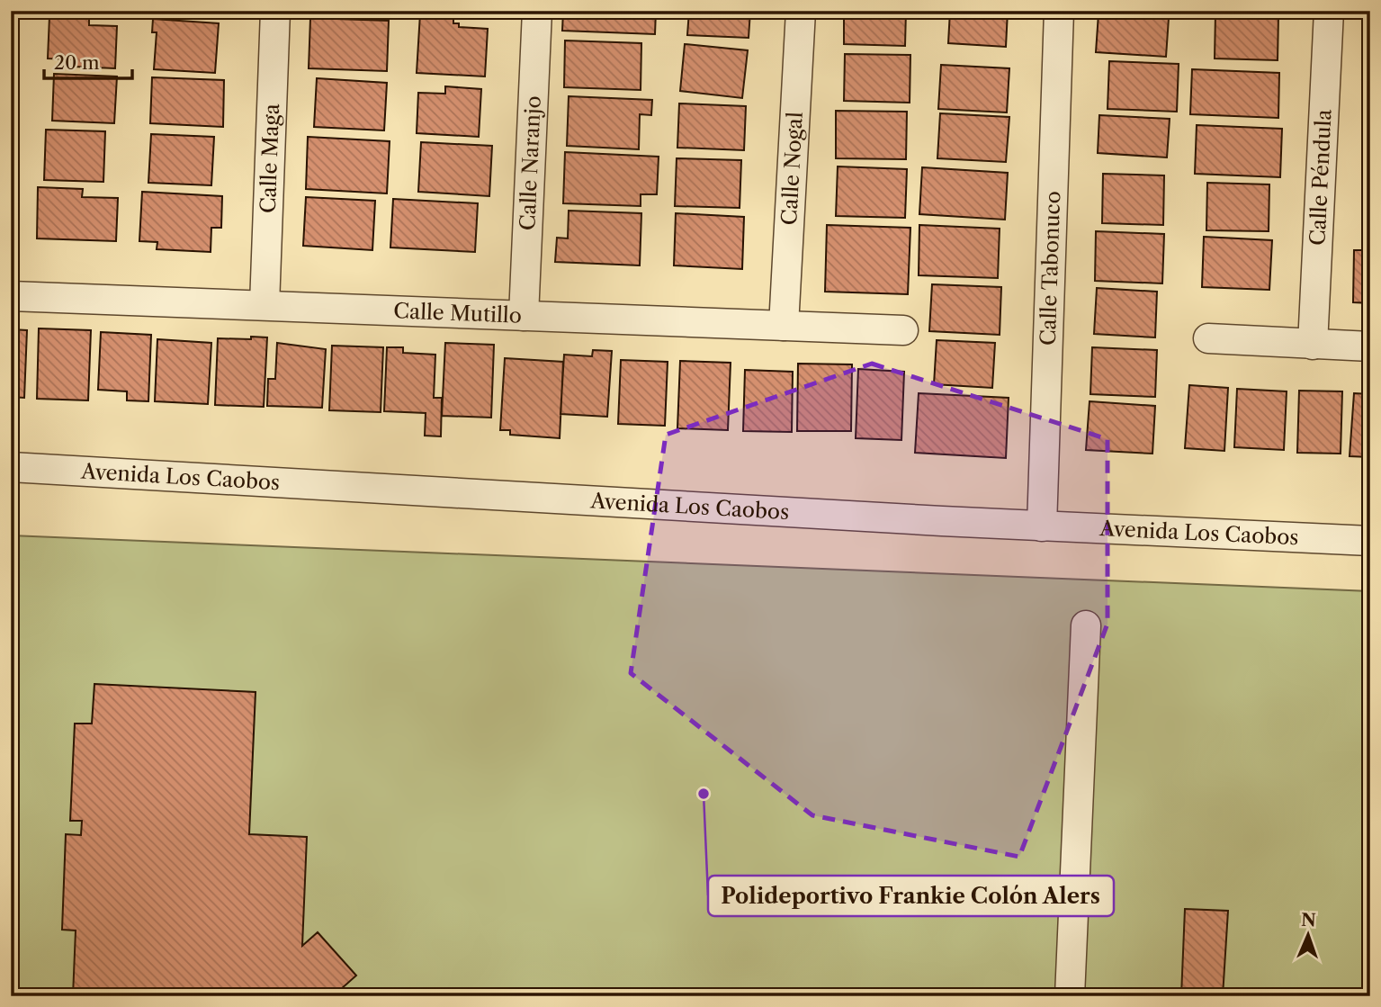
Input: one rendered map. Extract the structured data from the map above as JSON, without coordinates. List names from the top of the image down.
{
  "streets": {
    "street": [
      "Calle Maga",
      "Calle Naranjo",
      "Calle Nogal",
      "Calle Péndula",
      "Calle Tabonuco",
      "Calle Mutillo",
      "Avenida Los Caobos"
    ]
  },
  "crossings": [
    ["Calle Maga", "Calle Mutillo"],
    ["Calle Naranjo", "Calle Mutillo"],
    ["Calle Nogal", "Calle Mutillo"],
    ["Calle Tabonuco", "Avenida Los Caobos"]
  ],
  "places": ["Polideportivo Frankie Colón Alers"],
  "scale_bar": "20 m",
  "north": "top"
}
